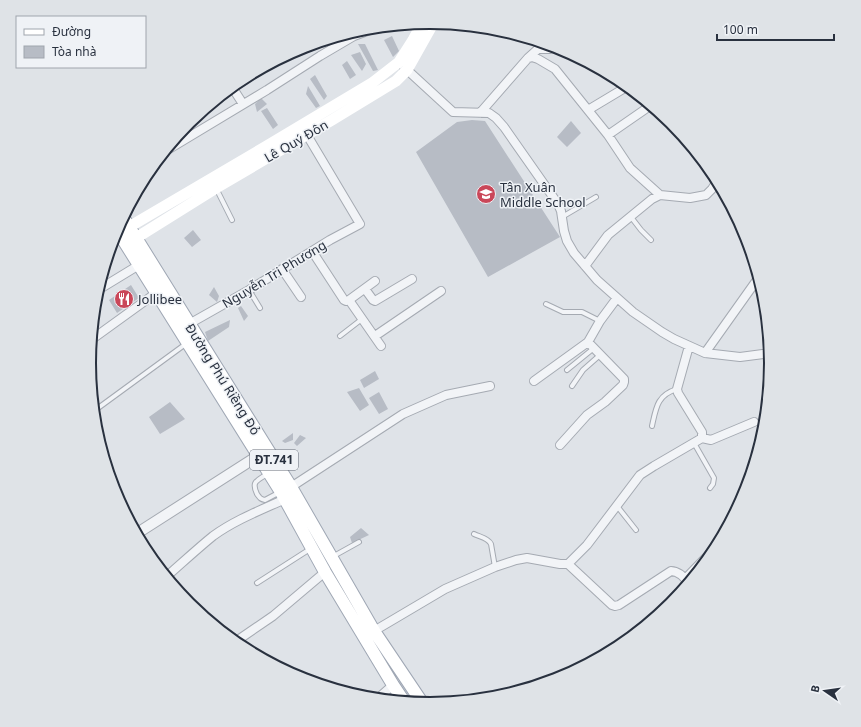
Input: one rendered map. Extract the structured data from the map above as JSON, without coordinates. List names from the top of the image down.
{
  "streets": {
    "main road": ["Lê Quý Đôn", "Đường Phú Riềng Đỏ", "ĐT.741"],
    "street": ["Nguyễn Tri Phương"]
  },
  "crossings": [
    ["Lê Quý Đôn", "Nguyễn Tri Phương"],
    ["Lê Quý Đôn", "Đường Phú Riềng Đỏ"],
    ["Nguyễn Tri Phương", "Đường Phú Riềng Đỏ"]
  ],
  "places": {
    "school or university": ["Tân Xuân Middle School"],
    "restaurant": ["Jollibee"]
  },
  "legend": ["Đường", "Tòa nhà"],
  "scale_bar": "100 m",
  "north": "left"
}
